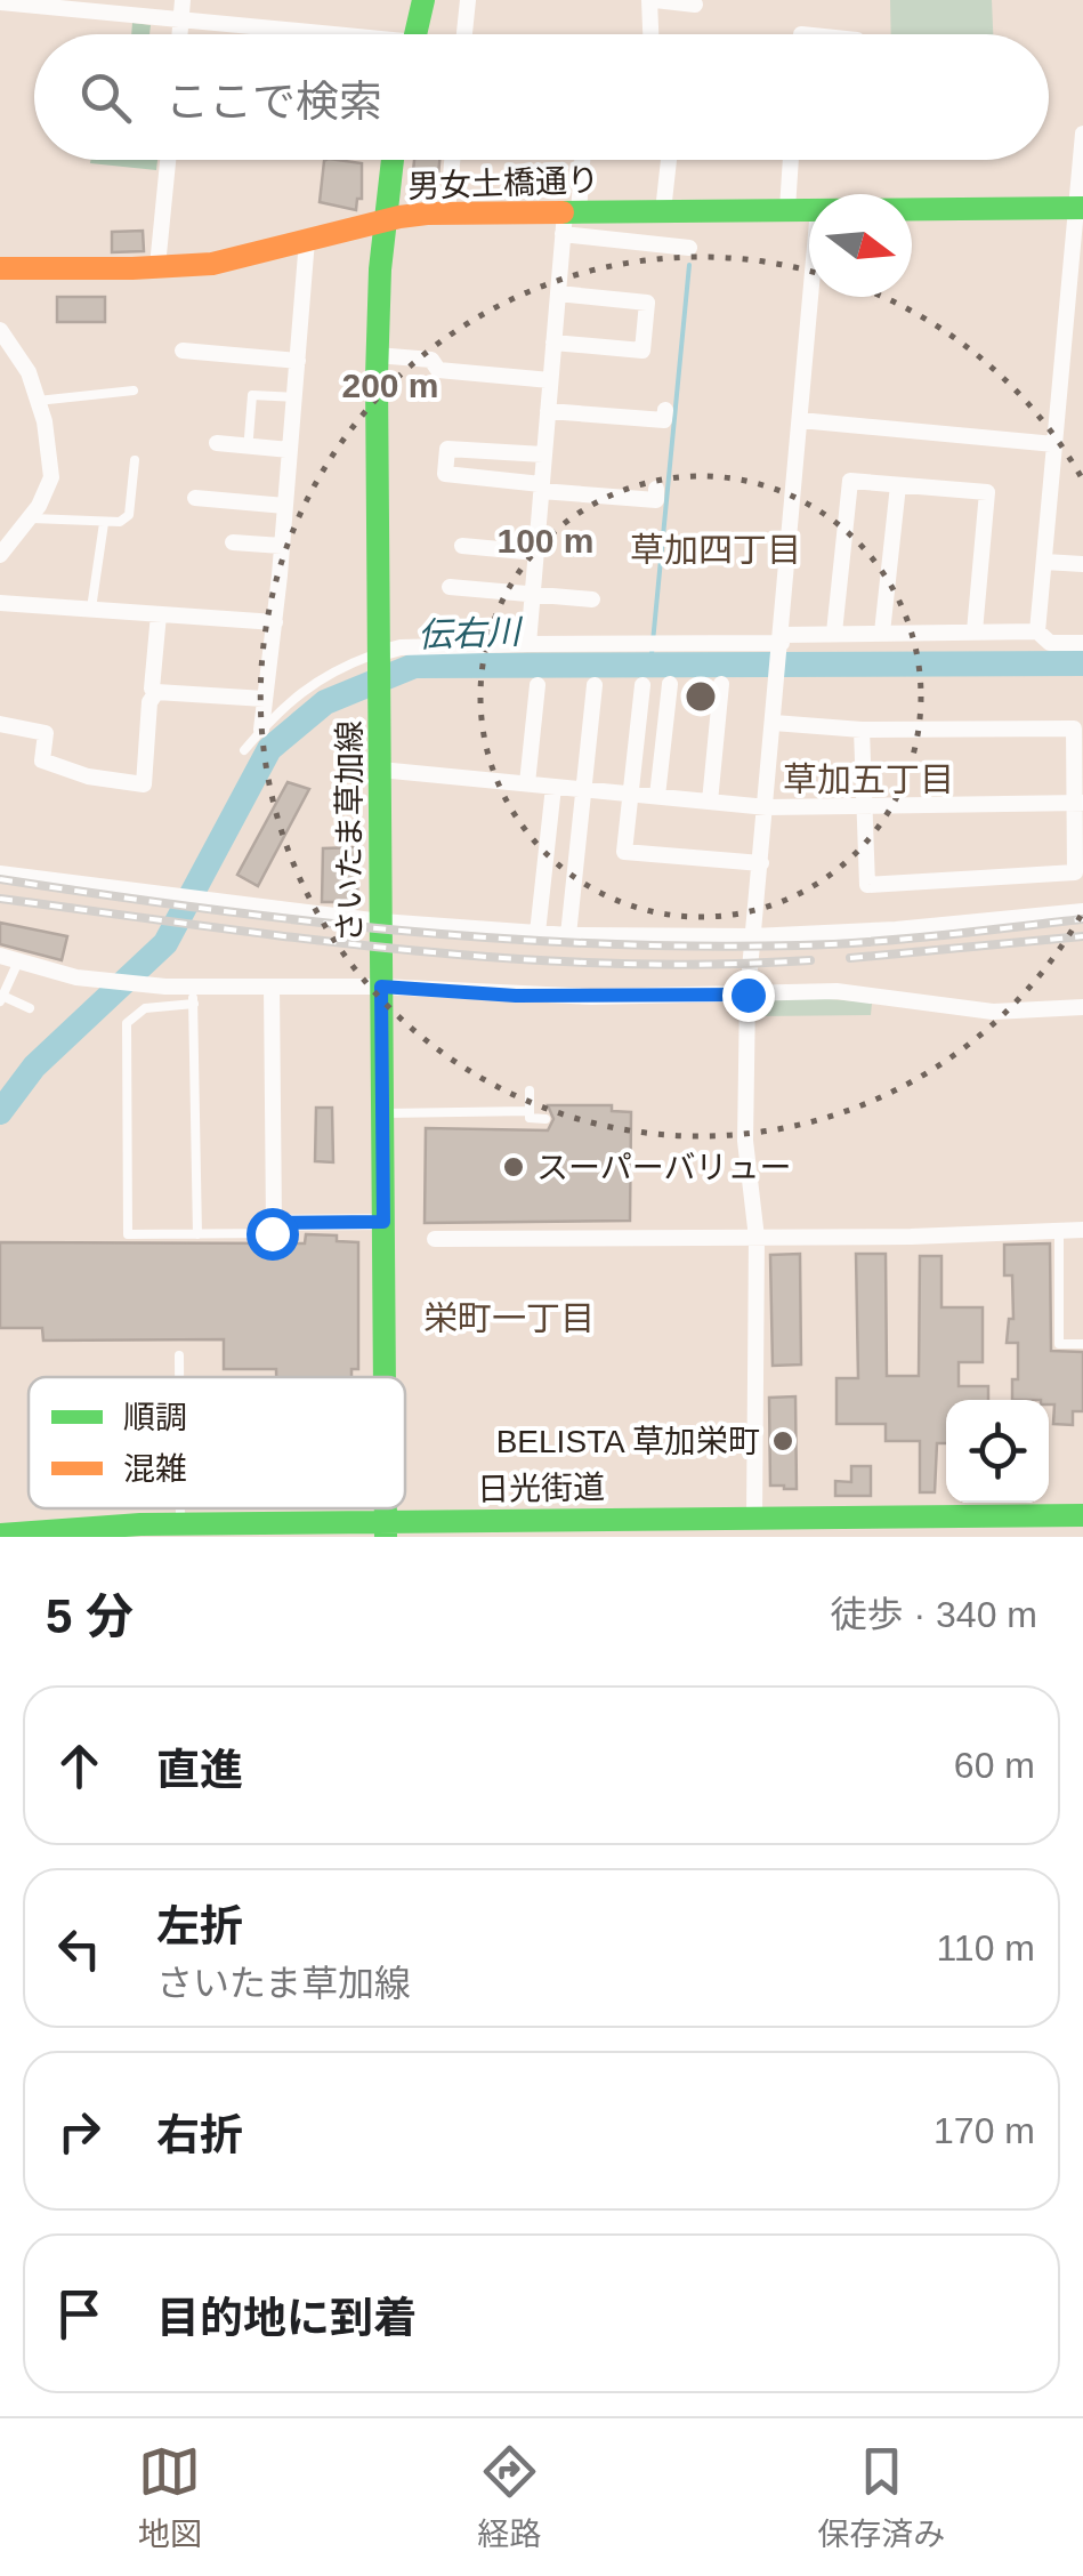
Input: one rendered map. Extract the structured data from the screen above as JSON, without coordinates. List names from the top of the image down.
{
  "streets": {
    "main road": ["男女土橋通り", "さいたま草加線", "日光街道"]
  },
  "crossings": [
    ["男女土橋通り", "さいたま草加線"]
  ],
  "districts": ["草加四丁目", "草加五丁目", "栄町一丁目"],
  "water": ["伝右川"],
  "places": ["スーパーバリュー", "BELISTA 草加栄町"],
  "legend": ["順調", "混雑"],
  "north": "right",
  "page": {
    "search": "ここで検索",
    "heading": ["5 分", "徒歩 · 340 m"],
    "list": [
      ["直進", "60 m"],
      ["左折", "さいたま草加線", "110 m"],
      ["右折", "170 m"],
      "目的地に到着"
    ],
    "nav": ["地図", "経路", "保存済み"]
  },
  "rings": ["200 m", "100 m"]
}
